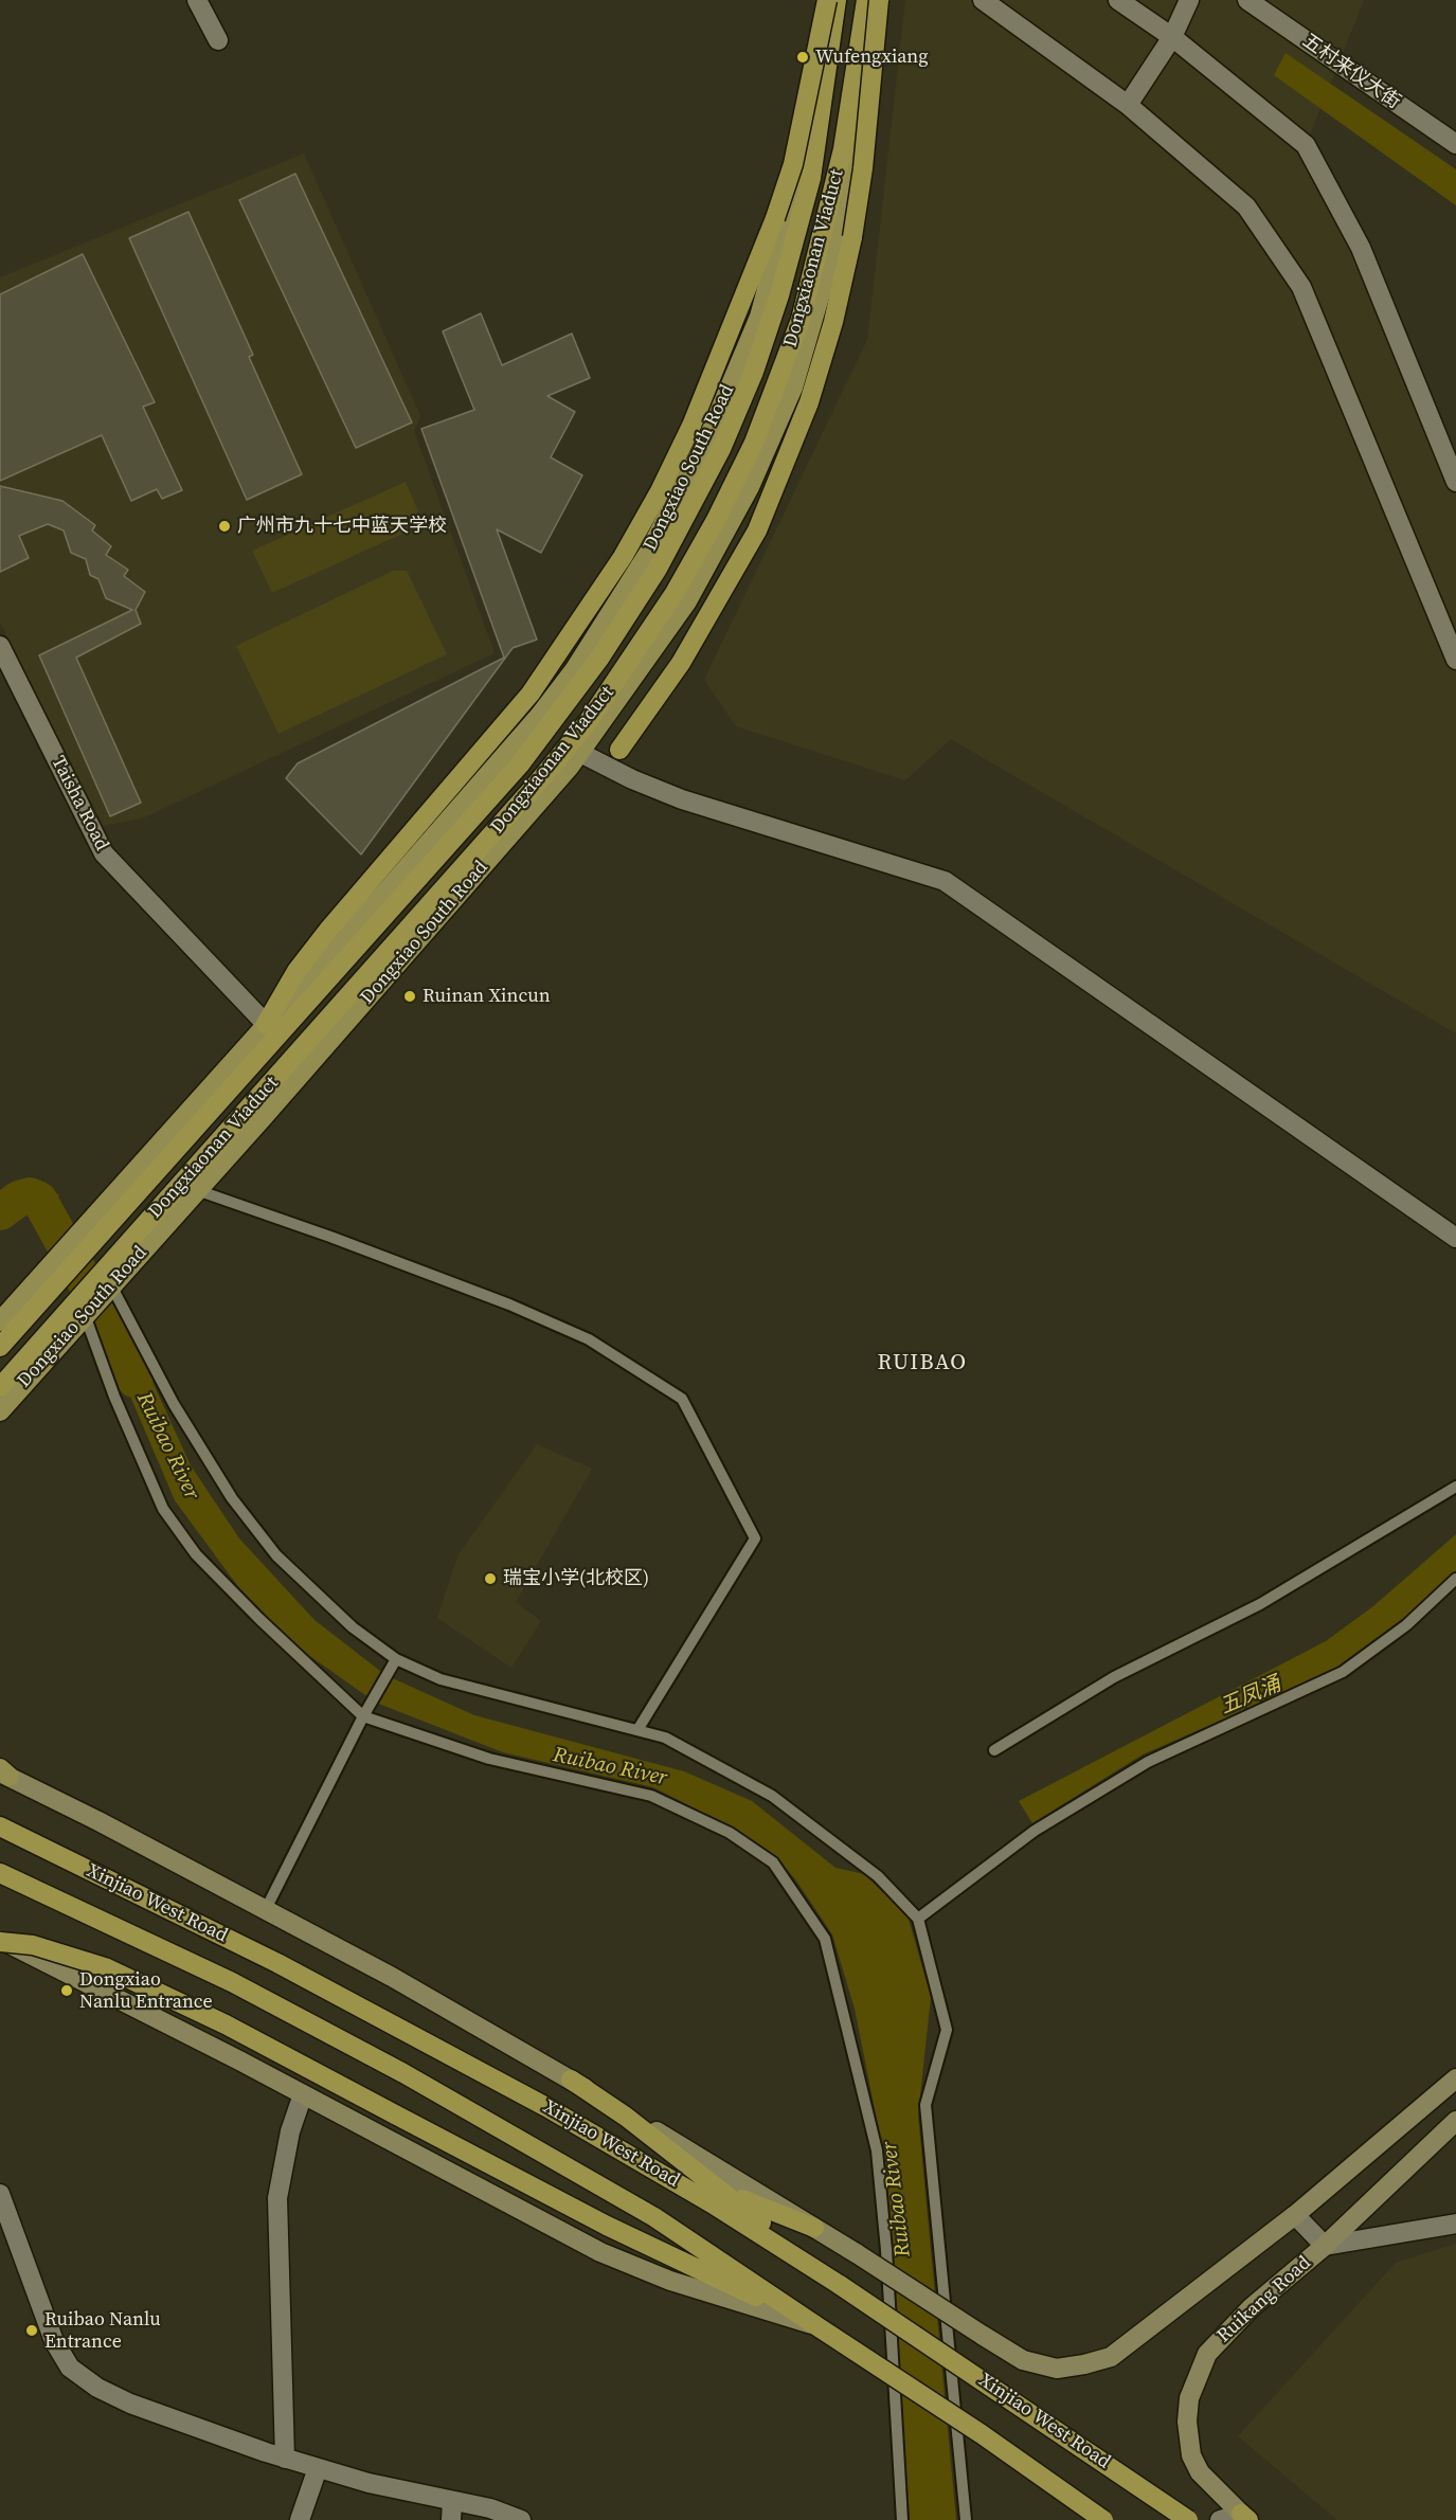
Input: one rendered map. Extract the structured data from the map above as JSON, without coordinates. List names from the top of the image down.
{
  "streets": {
    "highway": ["Dongxiaonan Viaduct", "Xinjiao West Road"],
    "main road": ["Dongxiao South Road", "Ruikang Road"],
    "street": ["五村来仪大街", "Taisha Road"]
  },
  "crossings": [
    ["Dongxiao South Road", "Taisha Road"]
  ],
  "districts": ["RUIBAO"],
  "water": ["Ruibao River", "五凤涌"],
  "places": [
    "Wufengxiang",
    "广州市九十七中蓝天学校",
    "Ruinan Xincun",
    "瑞宝小学(北校区)",
    "Dongxiao Nanlu Entrance",
    "Ruibao Nanlu Entrance"
  ]
}
